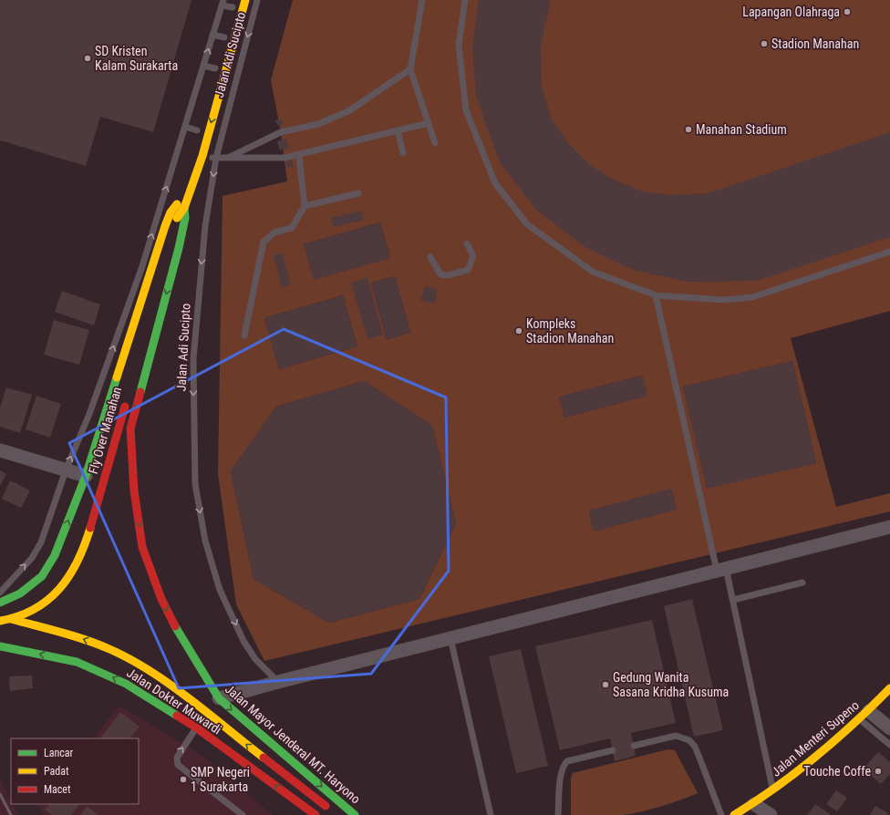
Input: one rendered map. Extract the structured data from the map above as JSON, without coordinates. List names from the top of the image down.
{
  "streets": {
    "main road": [
      "Jalan Adi Sucipto",
      "Fly Over Manahan",
      "Jalan Dokter Muwardi",
      "Jalan Menteri Supeno",
      "Jalan Mayor Jenderal MT. Haryono"
    ]
  },
  "crossings": [
    ["Jalan Adi Sucipto", "Jalan Mayor Jenderal MT. Haryono"]
  ],
  "one_way": ["Fly Over Manahan", "Jalan Dokter Muwardi", "Jalan Mayor Jenderal MT. Haryono"],
  "places": [
    "Lapangan Olahraga",
    "Stadion Manahan",
    "SD Kristen Kalam Surakarta",
    "Manahan Stadium",
    "Kompleks Stadion Manahan",
    "Gedung Wanita Sasana Kridha Kusuma",
    "Touche Coffe",
    "SMP Negeri 1 Surakarta"
  ],
  "legend": ["Lancar", "Padat", "Macet"]
}
